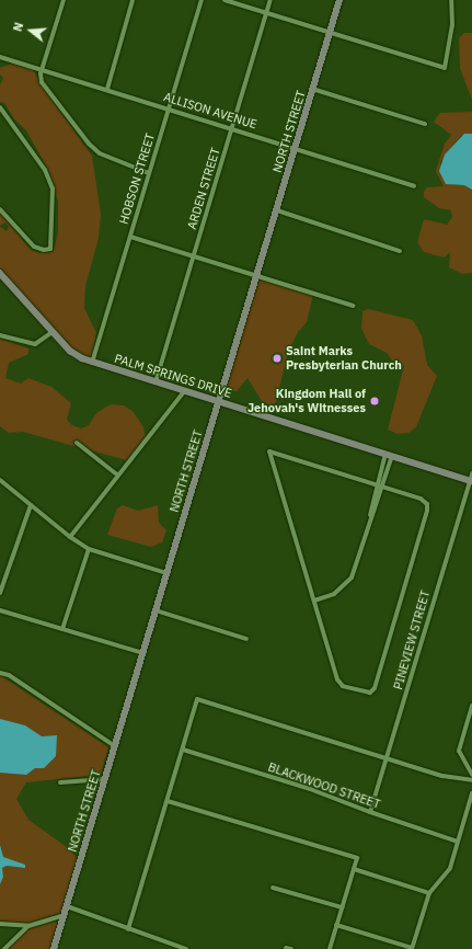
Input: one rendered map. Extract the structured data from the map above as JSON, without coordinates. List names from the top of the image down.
{
  "streets": {
    "street": [
      "ALLISON AVENUE",
      "NORTH STREET",
      "HOBSON STREET",
      "ARDEN STREET",
      "PALM SPRINGS DRIVE",
      "PINEVIEW STREET",
      "BLACKWOOD STREET"
    ]
  },
  "crossings": [
    ["ALLISON AVENUE", "NORTH STREET"],
    ["ALLISON AVENUE", "HOBSON STREET"],
    ["ALLISON AVENUE", "ARDEN STREET"],
    ["NORTH STREET", "PALM SPRINGS DRIVE"],
    ["HOBSON STREET", "PALM SPRINGS DRIVE"],
    ["ARDEN STREET", "PALM SPRINGS DRIVE"],
    ["PALM SPRINGS DRIVE", "PINEVIEW STREET"],
    ["PINEVIEW STREET", "BLACKWOOD STREET"]
  ],
  "places": ["Saint Marks Presbyterian Church", "Kingdom Hall of Jehovah's Witnesses"],
  "north": "left"
}
